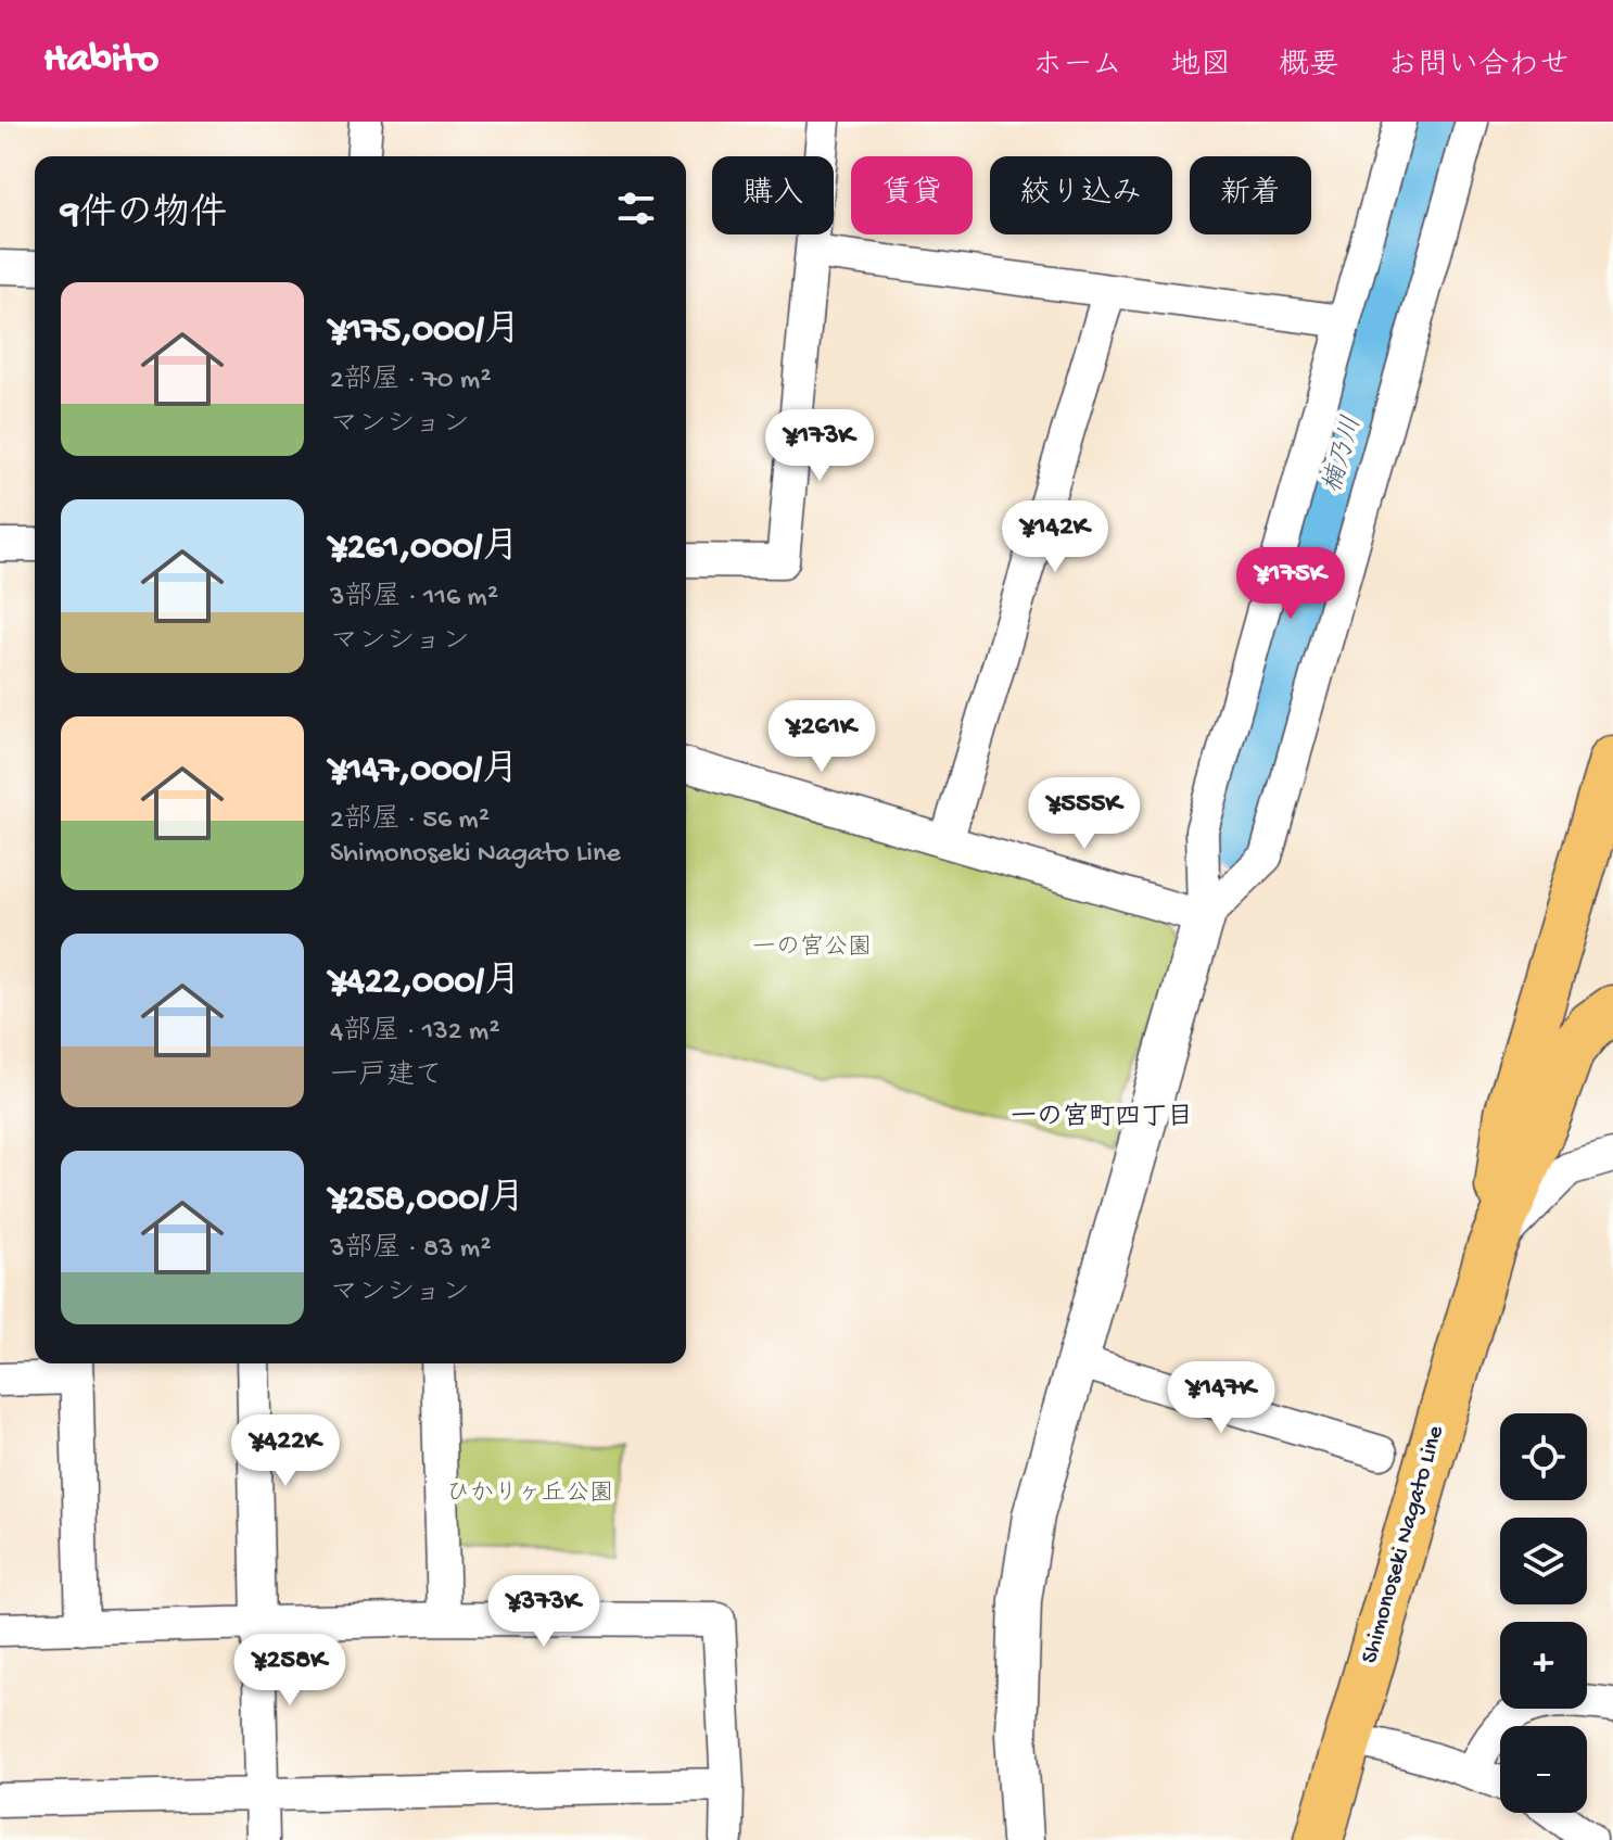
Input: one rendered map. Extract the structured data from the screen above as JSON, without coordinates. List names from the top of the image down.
{
  "streets": {
    "main road": ["Shimonoseki Nagato Line"]
  },
  "districts": ["一の宮町四丁目"],
  "water": ["楠乃川"],
  "parks": ["一の宮公園", "ひかりヶ丘公園"],
  "page": {
    "header": "Habito",
    "nav": [
      "ホーム",
      "地図",
      "概要",
      "お問い合わせ"
    ],
    "chip": [
      "購入",
      "賃貸",
      "絞り込み",
      "新着"
    ],
    "heading": "9件の物件",
    "list": [
      {
        "name": "¥175,000/月",
        "note": "2部屋 · 70 m² · マンション"
      },
      {
        "name": "¥261,000/月",
        "note": "3部屋 · 116 m² · マンション"
      },
      {
        "name": "¥147,000/月",
        "note": "2部屋 · 56 m² · Shimonoseki Nagato Line"
      },
      {
        "name": "¥422,000/月",
        "note": "4部屋 · 132 m² · 一戸建て"
      },
      {
        "name": "¥258,000/月",
        "note": "3部屋 · 83 m² · マンション"
      }
    ],
    "price": [
      "¥173K",
      "¥142K",
      "¥175K",
      "¥261K",
      "¥555K",
      "¥147K",
      "¥422K",
      "¥373K",
      "¥258K"
    ],
    "map_buttons": ["+", "−"]
  }
}
